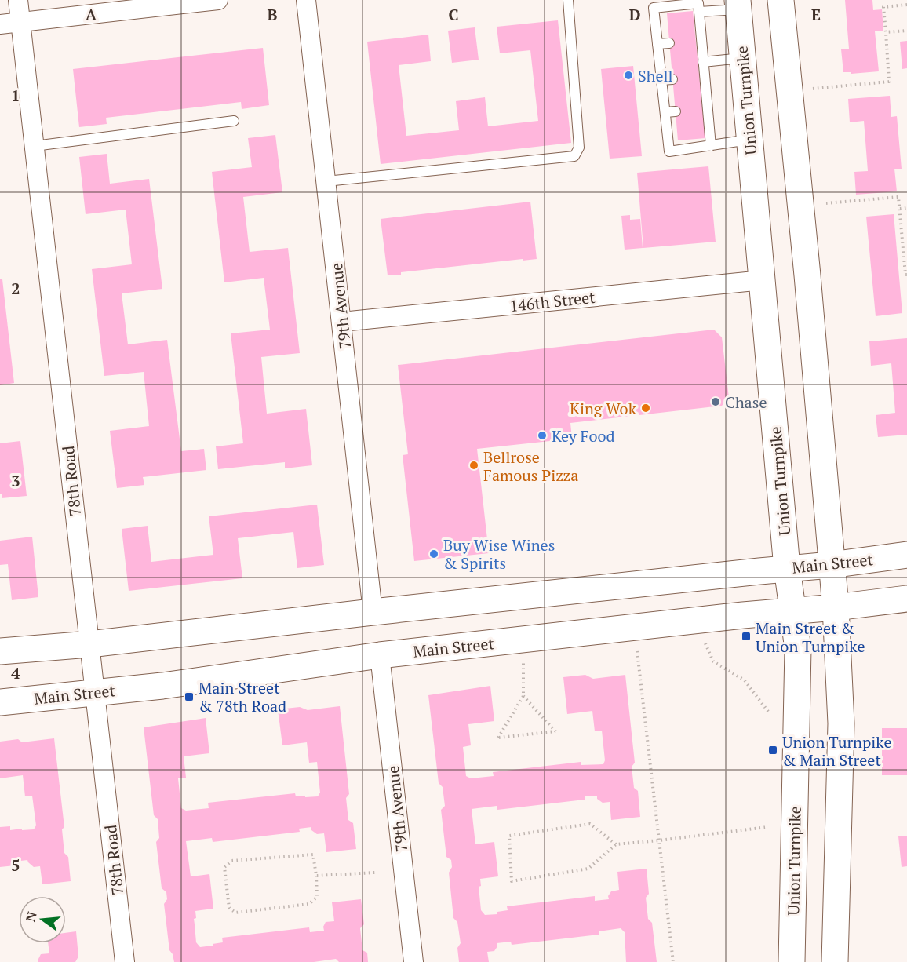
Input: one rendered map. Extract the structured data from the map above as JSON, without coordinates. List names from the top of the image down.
{
  "streets": {
    "main road": ["Union Turnpike", "Main Street"],
    "street": ["146th Street", "79th Avenue", "78th Road"]
  },
  "crossings": [
    ["Union Turnpike", "146th Street"],
    ["Union Turnpike", "Main Street"],
    ["146th Street", "79th Avenue"],
    ["79th Avenue", "Main Street"],
    ["78th Road", "Main Street"]
  ],
  "places": {
    "other": [
      "Shell",
      "Chase",
      "King Wok",
      "Key Food",
      "Bellrose Famous Pizza",
      "Buy Wise Wines & Spirits"
    ],
    "transit": ["Main Street & Union Turnpike", "Main Street & 78th Road", "Union Turnpike & Main Street"]
  },
  "north": "left",
  "grid": {
    "columns": [
      "A",
      "B",
      "C",
      "D",
      "E"
    ],
    "rows": [
      "1",
      "2",
      "3",
      "4",
      "5"
    ]
  }
}
